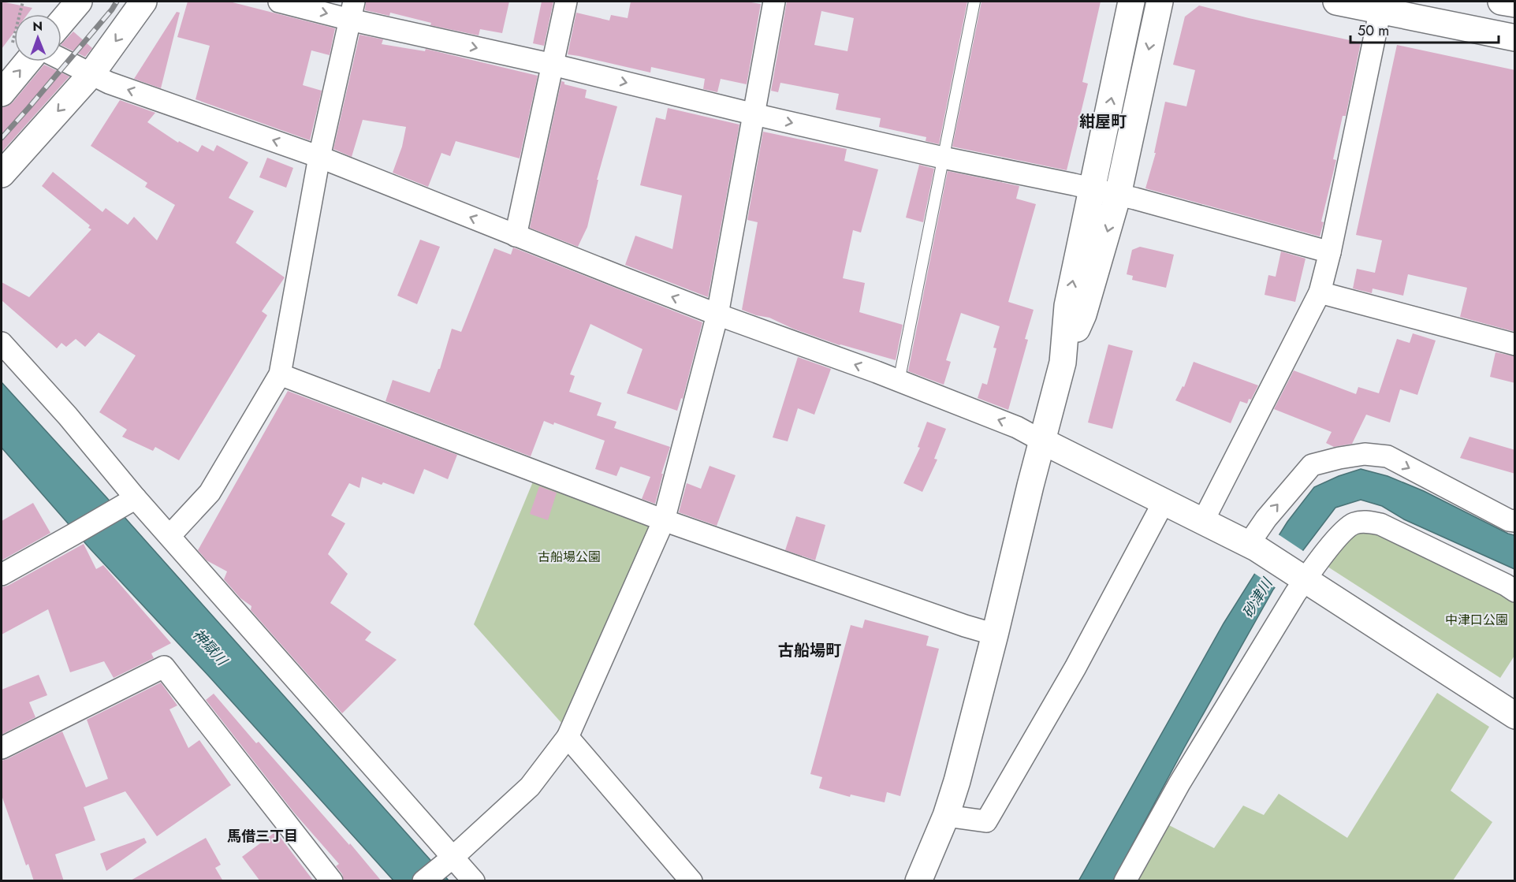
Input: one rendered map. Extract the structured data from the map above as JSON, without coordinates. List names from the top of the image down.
{
  "districts": ["紺屋町", "古船場町", "馬借三丁目"],
  "water": ["砂津川", "神獄川"],
  "parks": ["古船場公園", "中津口公園"],
  "scale_bar": "50 m",
  "north": "top"
}
